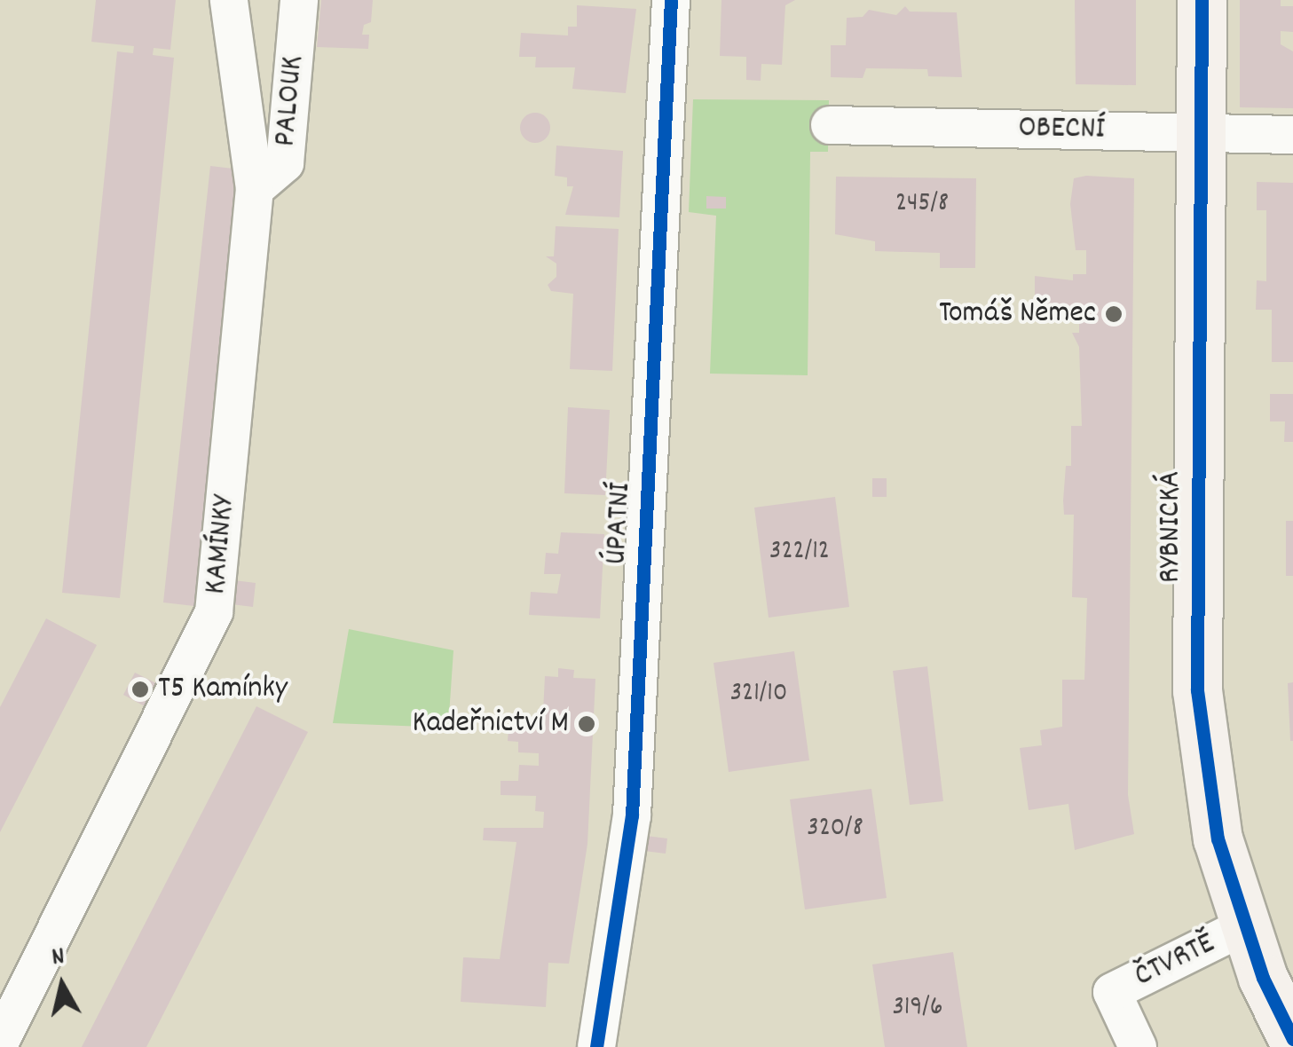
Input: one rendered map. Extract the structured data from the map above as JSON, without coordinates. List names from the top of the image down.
{
  "streets": {
    "street": [
      "PALOUK",
      "OBECNÍ",
      "ÚPATNÍ",
      "RYBNICKÁ",
      "KAMÍNKY",
      "ČTVRTĚ"
    ]
  },
  "crossings": [
    ["PALOUK", "KAMÍNKY"],
    ["OBECNÍ", "RYBNICKÁ"],
    ["RYBNICKÁ", "ČTVRTĚ"]
  ],
  "places": ["Tomáš Němec", "T5 Kamínky", "Kadeřnictví M"],
  "house_numbers": [
    "245/8",
    "322/12",
    "321/10",
    "320/8",
    "319/6"
  ],
  "north": "top"
}
